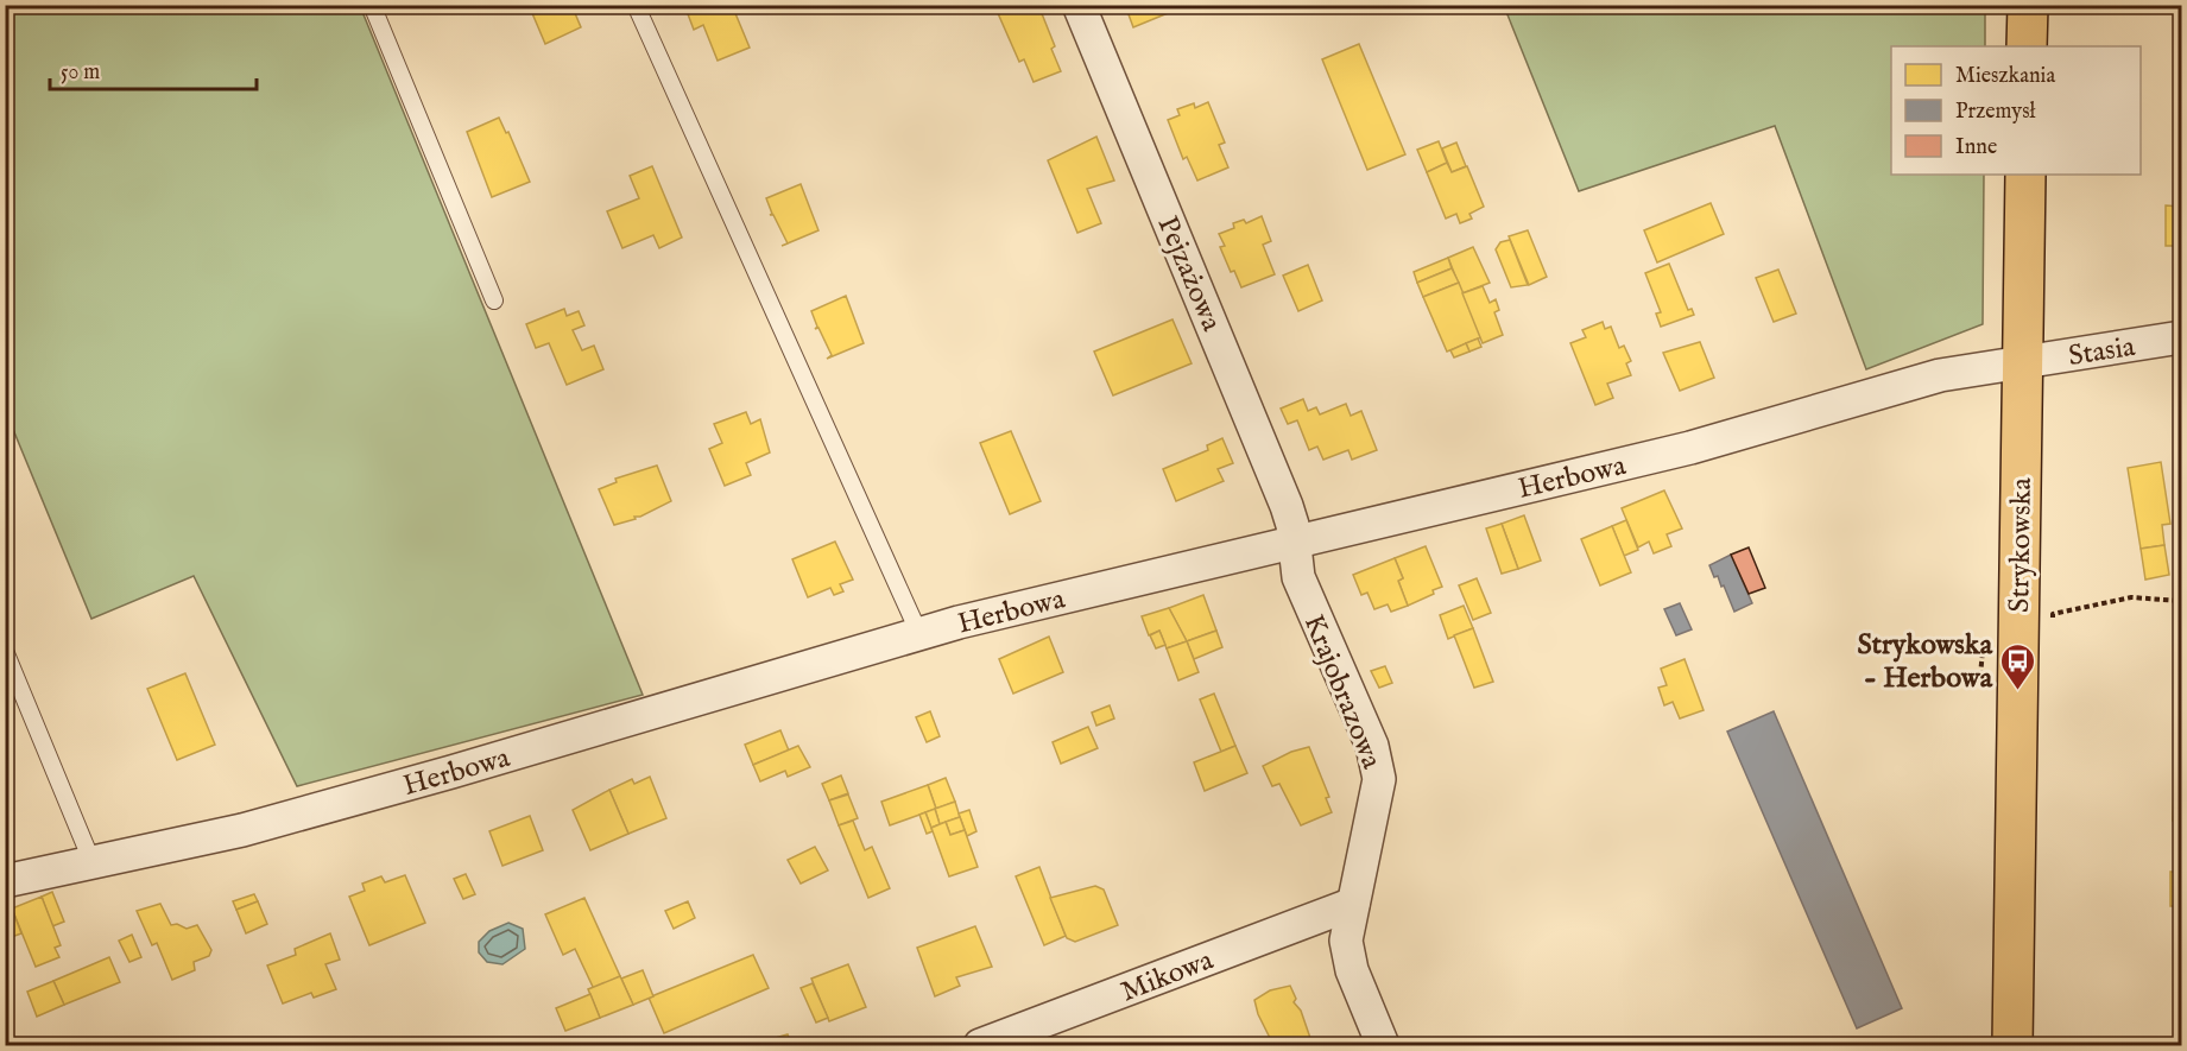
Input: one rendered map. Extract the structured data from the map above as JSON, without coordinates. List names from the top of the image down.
{
  "streets": {
    "main road": ["Strykowska"],
    "street": [
      "Pejzażowa",
      "Stasia",
      "Herbowa",
      "Krajobrazowa",
      "Mikowa"
    ]
  },
  "crossings": [
    ["Pejzażowa", "Herbowa"],
    ["Pejzażowa", "Krajobrazowa"],
    ["Stasia", "Herbowa"],
    ["Stasia", "Strykowska"],
    ["Herbowa", "Strykowska"],
    ["Herbowa", "Krajobrazowa"],
    ["Krajobrazowa", "Mikowa"]
  ],
  "places": {
    "bus stop": ["Strykowska - Herbowa"]
  },
  "legend": ["Mieszkania", "Przemysł", "Inne"],
  "scale_bar": "50 m"
}
